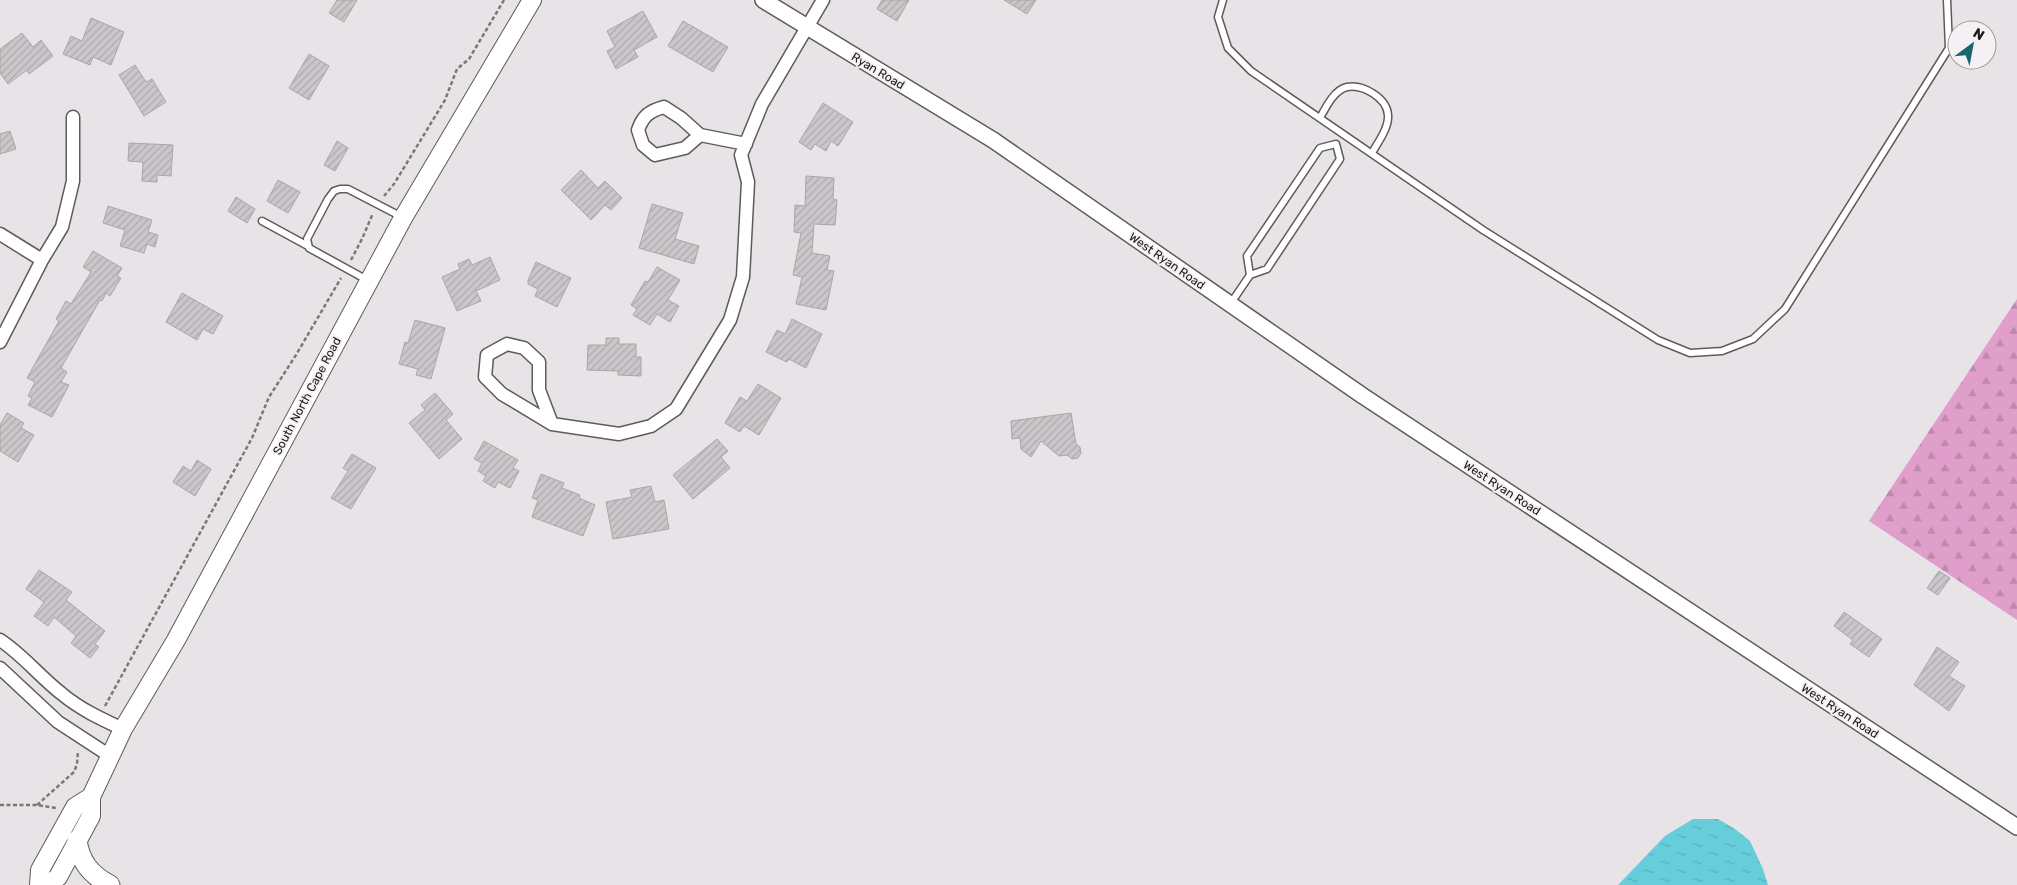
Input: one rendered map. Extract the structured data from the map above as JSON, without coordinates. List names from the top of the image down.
{
  "streets": {
    "main road": ["South North Cape Road"],
    "street": ["Ryan Road", "West Ryan Road"]
  },
  "crossings": [
    ["Ryan Road", "West Ryan Road"]
  ],
  "north": "top right"
}
